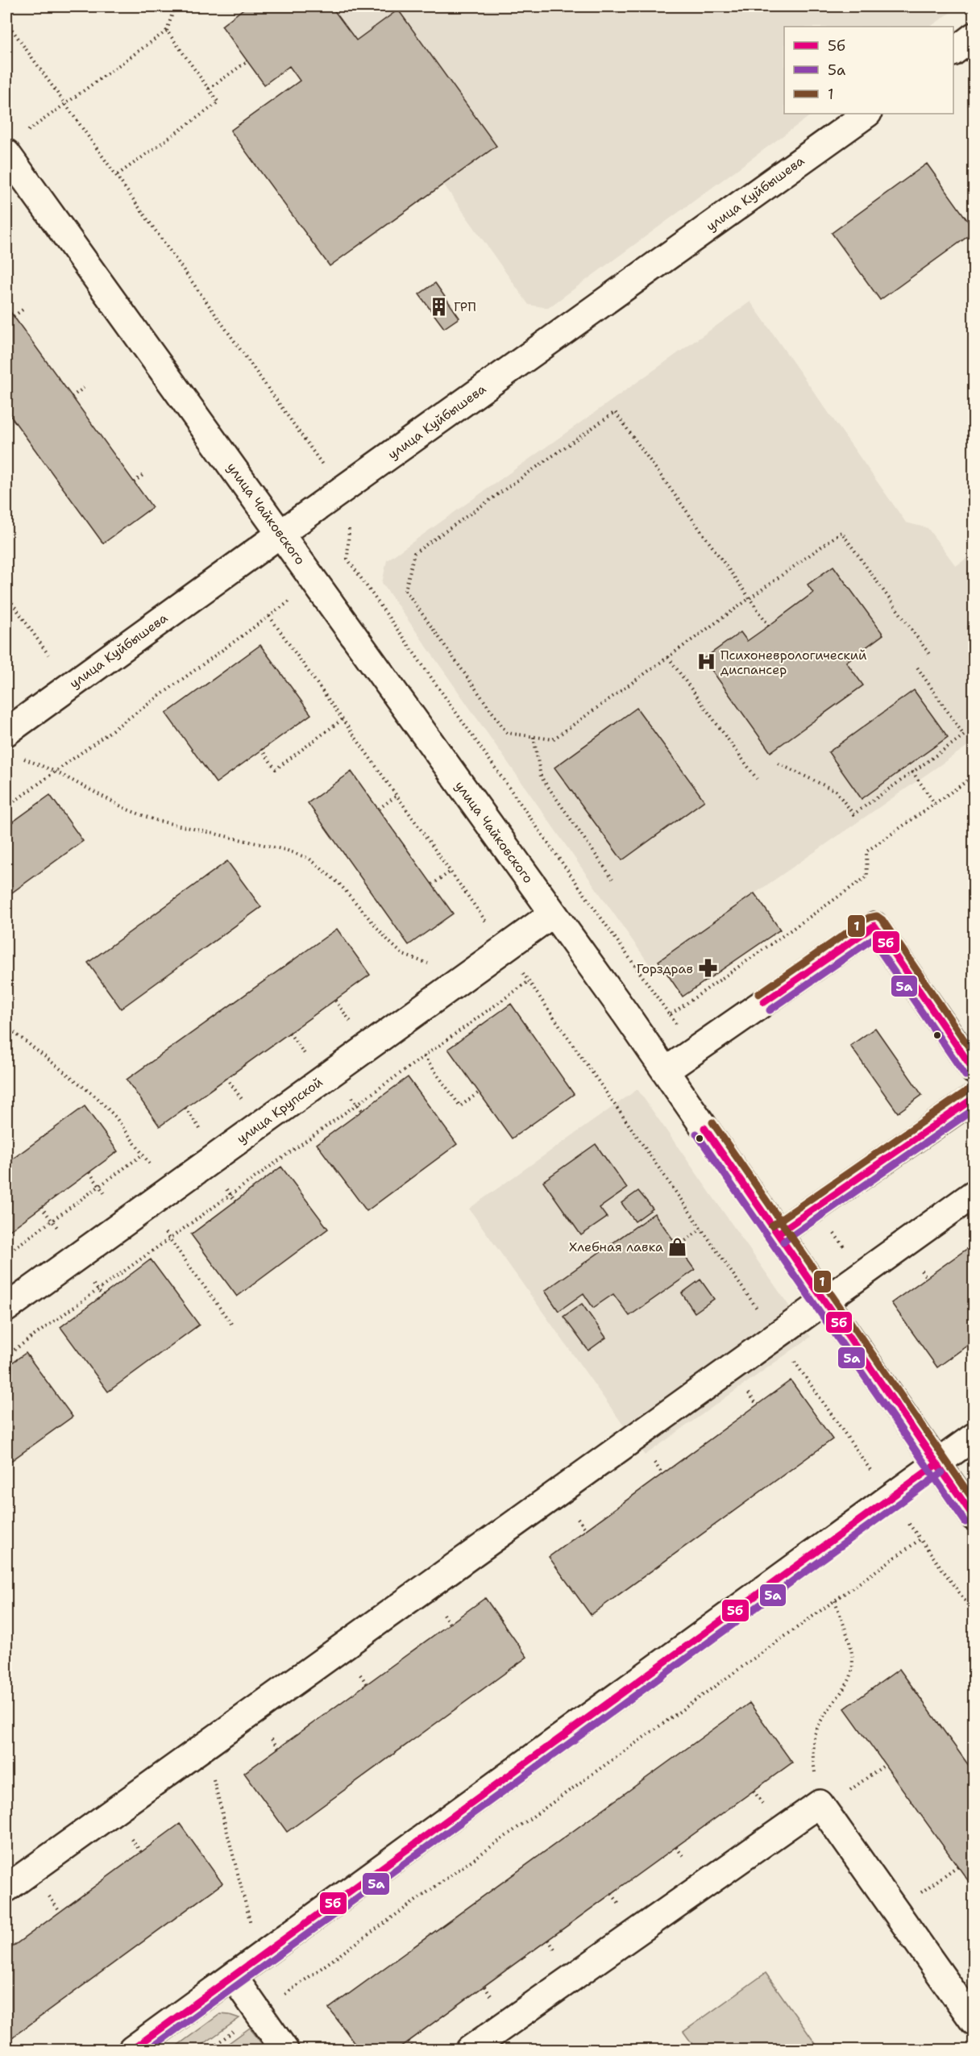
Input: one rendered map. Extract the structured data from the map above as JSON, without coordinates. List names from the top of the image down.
{
  "streets": {
    "street": ["улица Куйбышева", "улица Чайковского", "улица Крупской"]
  },
  "crossings": [
    ["улица Куйбышева", "улица Чайковского"],
    ["улица Чайковского", "улица Крупской"]
  ],
  "places": {
    "building": ["ГРП"],
    "hospital": ["Психоневрологический диспансер"],
    "pharmacy": ["Горздрав"],
    "shop": ["Хлебная лавка"]
  },
  "lines": ["transit line 1", "transit line 5б", "transit line 5а"],
  "legend": ["5б", "5а", "1"]
}
